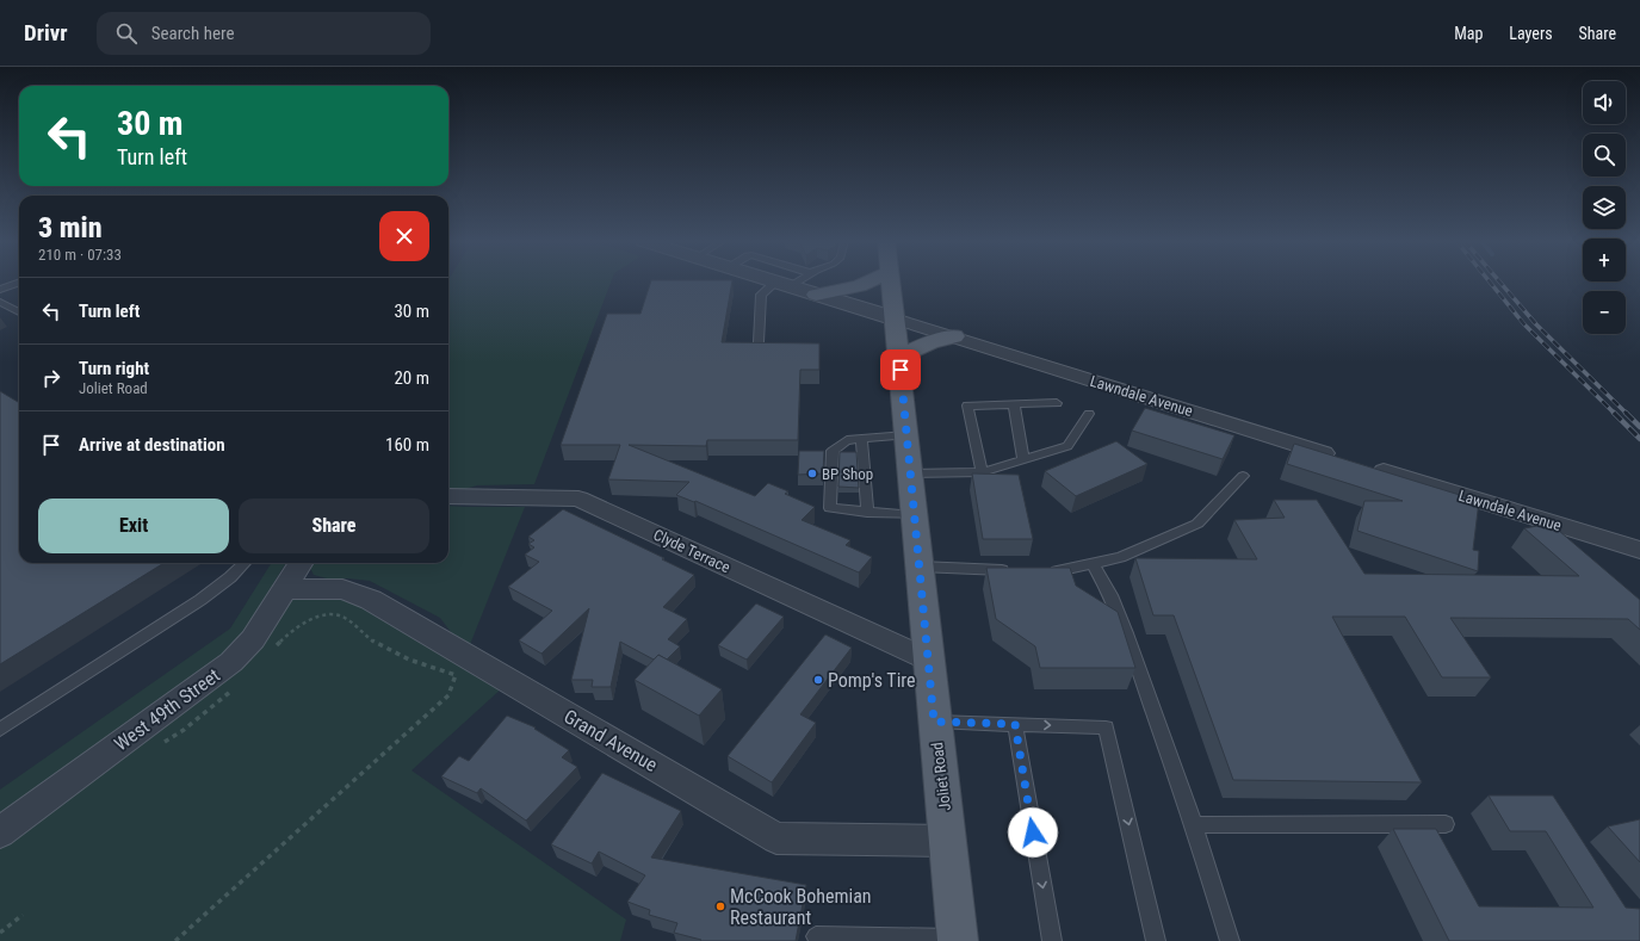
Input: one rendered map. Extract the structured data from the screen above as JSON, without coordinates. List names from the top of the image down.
{
  "streets": {
    "main road": ["Joliet Road"],
    "street": [
      "Lawndale Avenue",
      "Clyde Terrace",
      "West 49th Street",
      "Grand Avenue"
    ]
  },
  "crossings": [
    ["Lawndale Avenue", "Joliet Road"],
    ["Clyde Terrace", "Joliet Road"],
    ["West 49th Street", "Grand Avenue"],
    ["Grand Avenue", "Joliet Road"]
  ],
  "places": ["BP Shop", "Pomp's Tire", "McCook Bohemian Restaurant"],
  "page": {
    "header": "Drivr",
    "search": "Search here",
    "nav": ["Map", "Layers", "Share"],
    "map_buttons": ["+", "−"],
    "turn": ["30 m", "Turn left"],
    "heading": ["3 min", "210 m · 07:33"],
    "list": [
      {
        "name": "Turn left",
        "value": "30 m"
      },
      {
        "name": "Turn right",
        "note": "Joliet Road",
        "value": "20 m"
      },
      {
        "name": "Arrive at destination",
        "value": "160 m"
      }
    ],
    "buttons": ["Exit", "Share"]
  }
}
